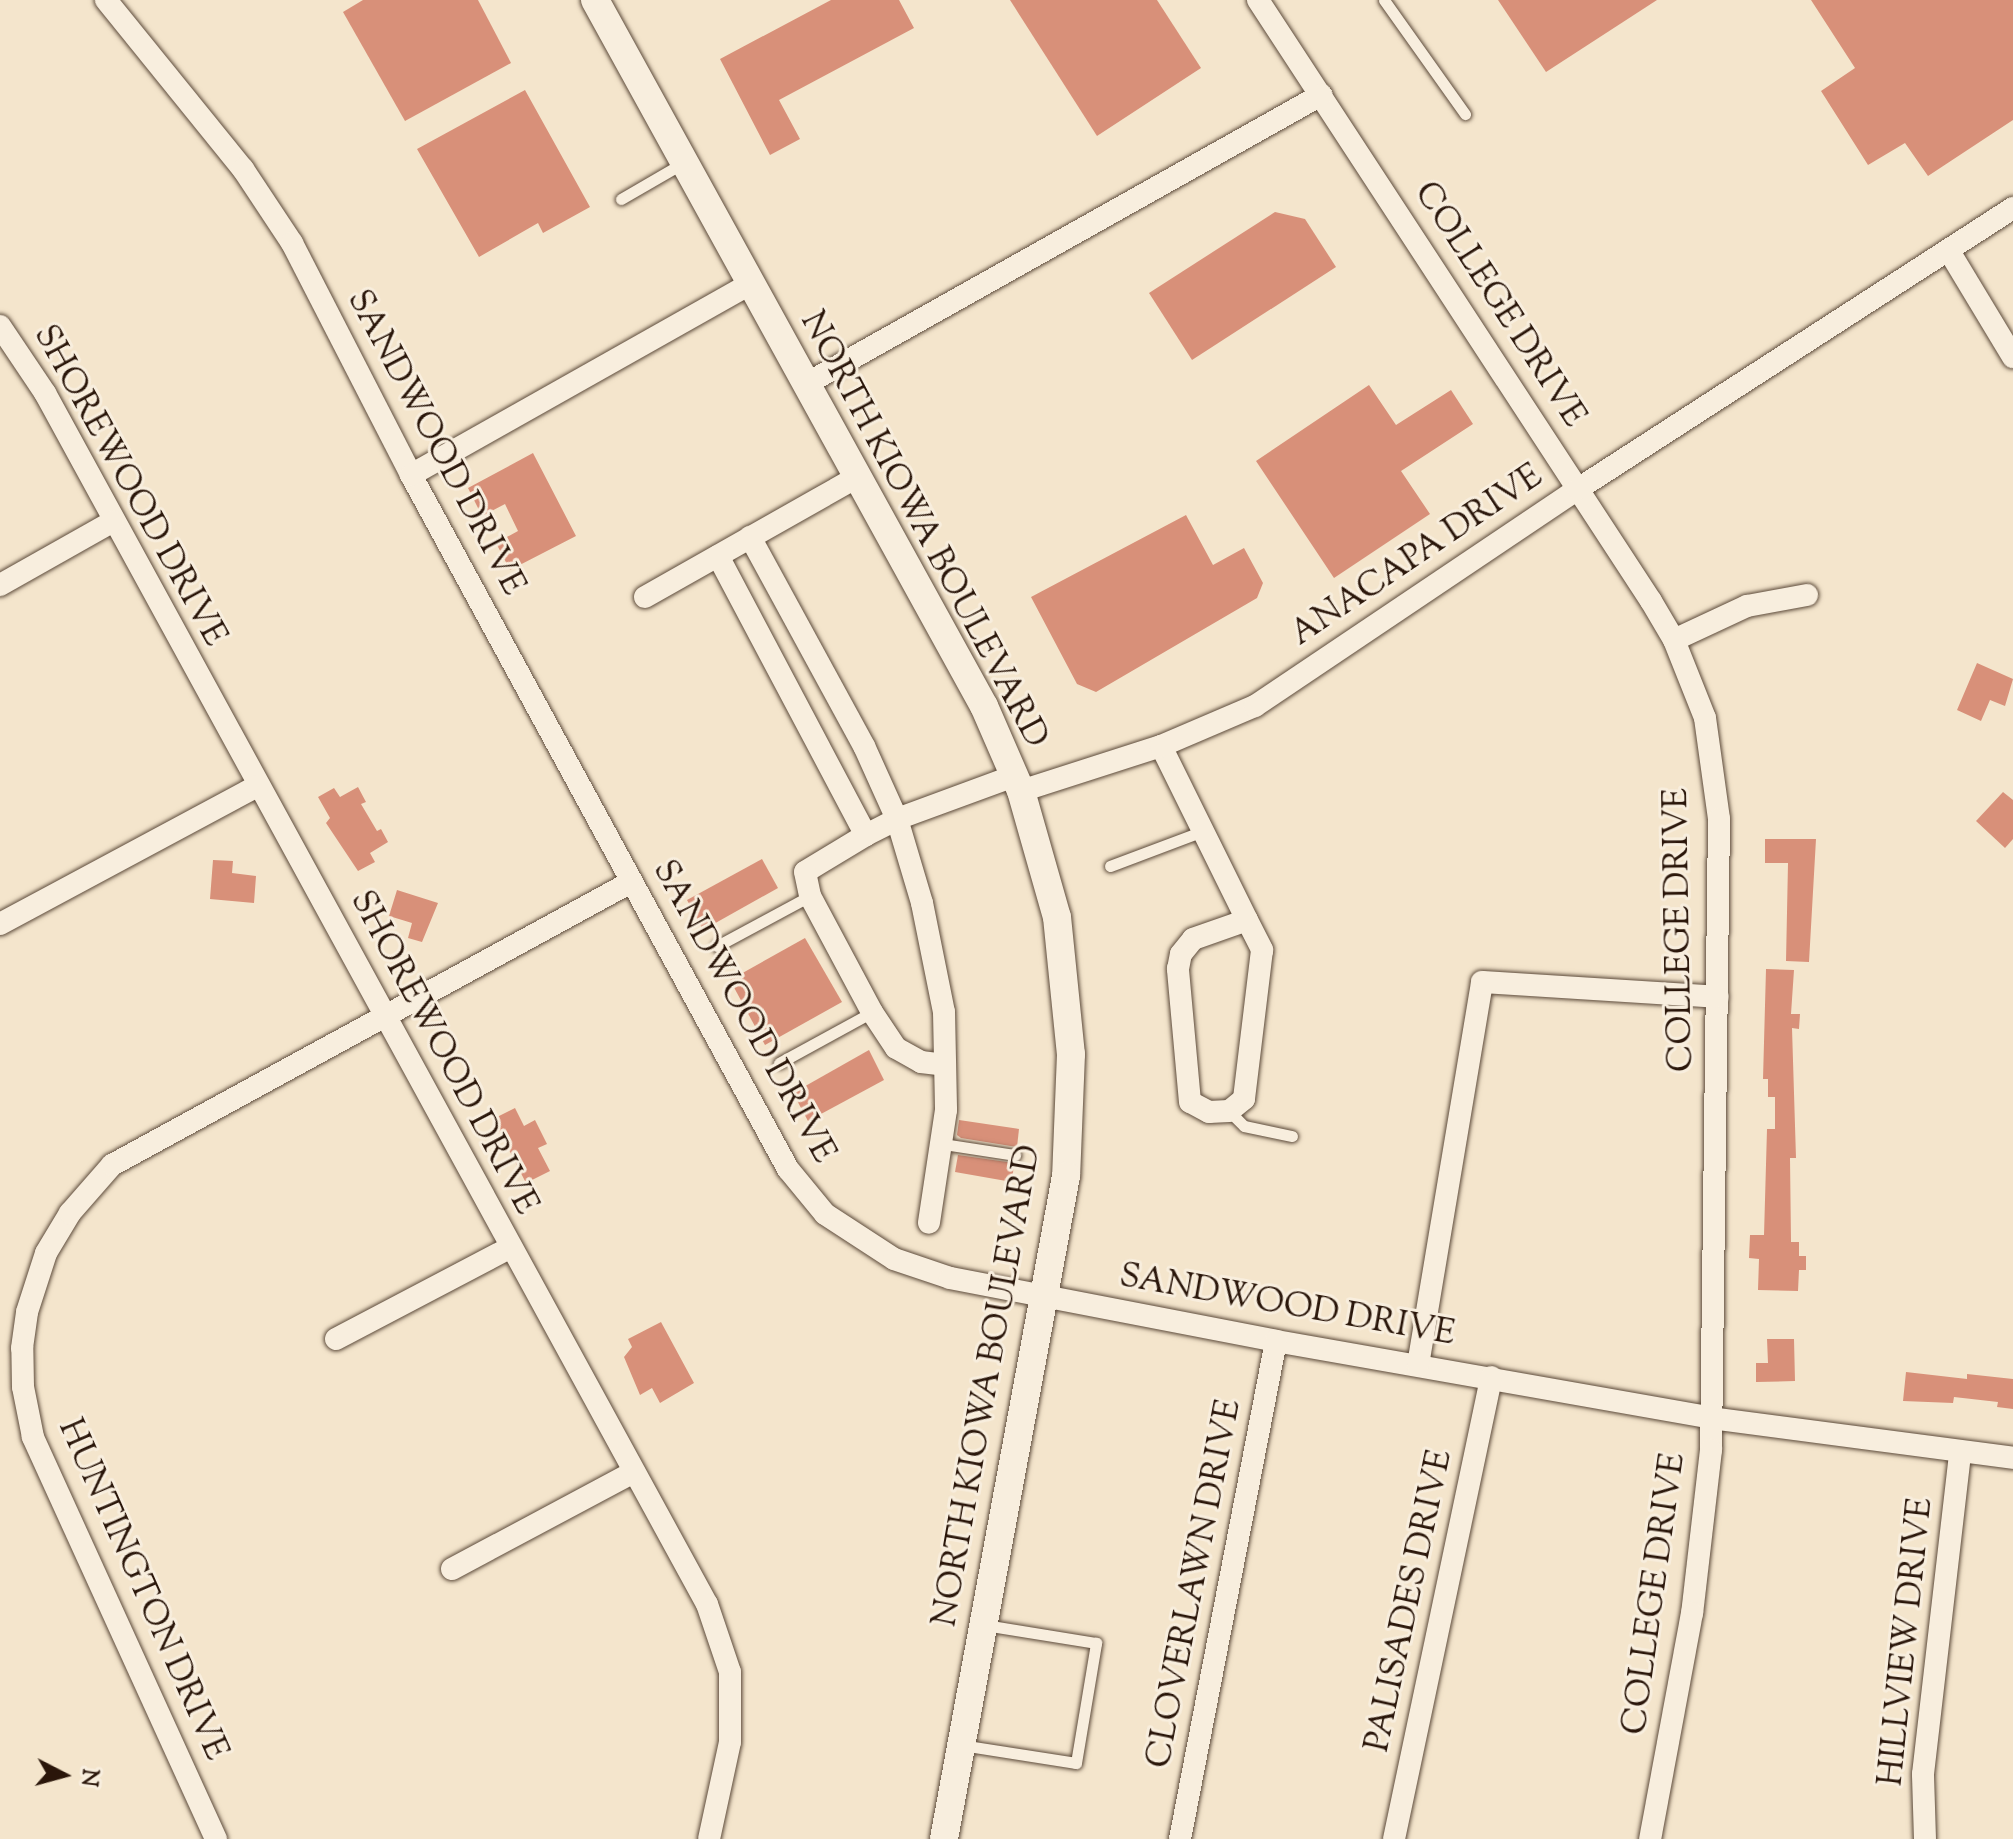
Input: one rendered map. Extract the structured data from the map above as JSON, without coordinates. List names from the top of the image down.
{
  "streets": {
    "street": [
      "COLLEGE DRIVE",
      "SANDWOOD DRIVE",
      "SHOREWOOD DRIVE",
      "NORTH KIOWA BOULEVARD",
      "ANACAPA DRIVE",
      "CLOVERLAWN DRIVE",
      "HUNTINGTON DRIVE",
      "PALISADES DRIVE",
      "HILLVIEW DRIVE"
    ]
  },
  "crossings": [
    ["COLLEGE DRIVE", "SANDWOOD DRIVE"],
    ["COLLEGE DRIVE", "ANACAPA DRIVE"],
    ["SANDWOOD DRIVE", "NORTH KIOWA BOULEVARD"],
    ["SANDWOOD DRIVE", "CLOVERLAWN DRIVE"],
    ["SANDWOOD DRIVE", "HUNTINGTON DRIVE"],
    ["SANDWOOD DRIVE", "PALISADES DRIVE"],
    ["SANDWOOD DRIVE", "HILLVIEW DRIVE"],
    ["SHOREWOOD DRIVE", "HUNTINGTON DRIVE"],
    ["NORTH KIOWA BOULEVARD", "ANACAPA DRIVE"]
  ],
  "north": "right"
}
